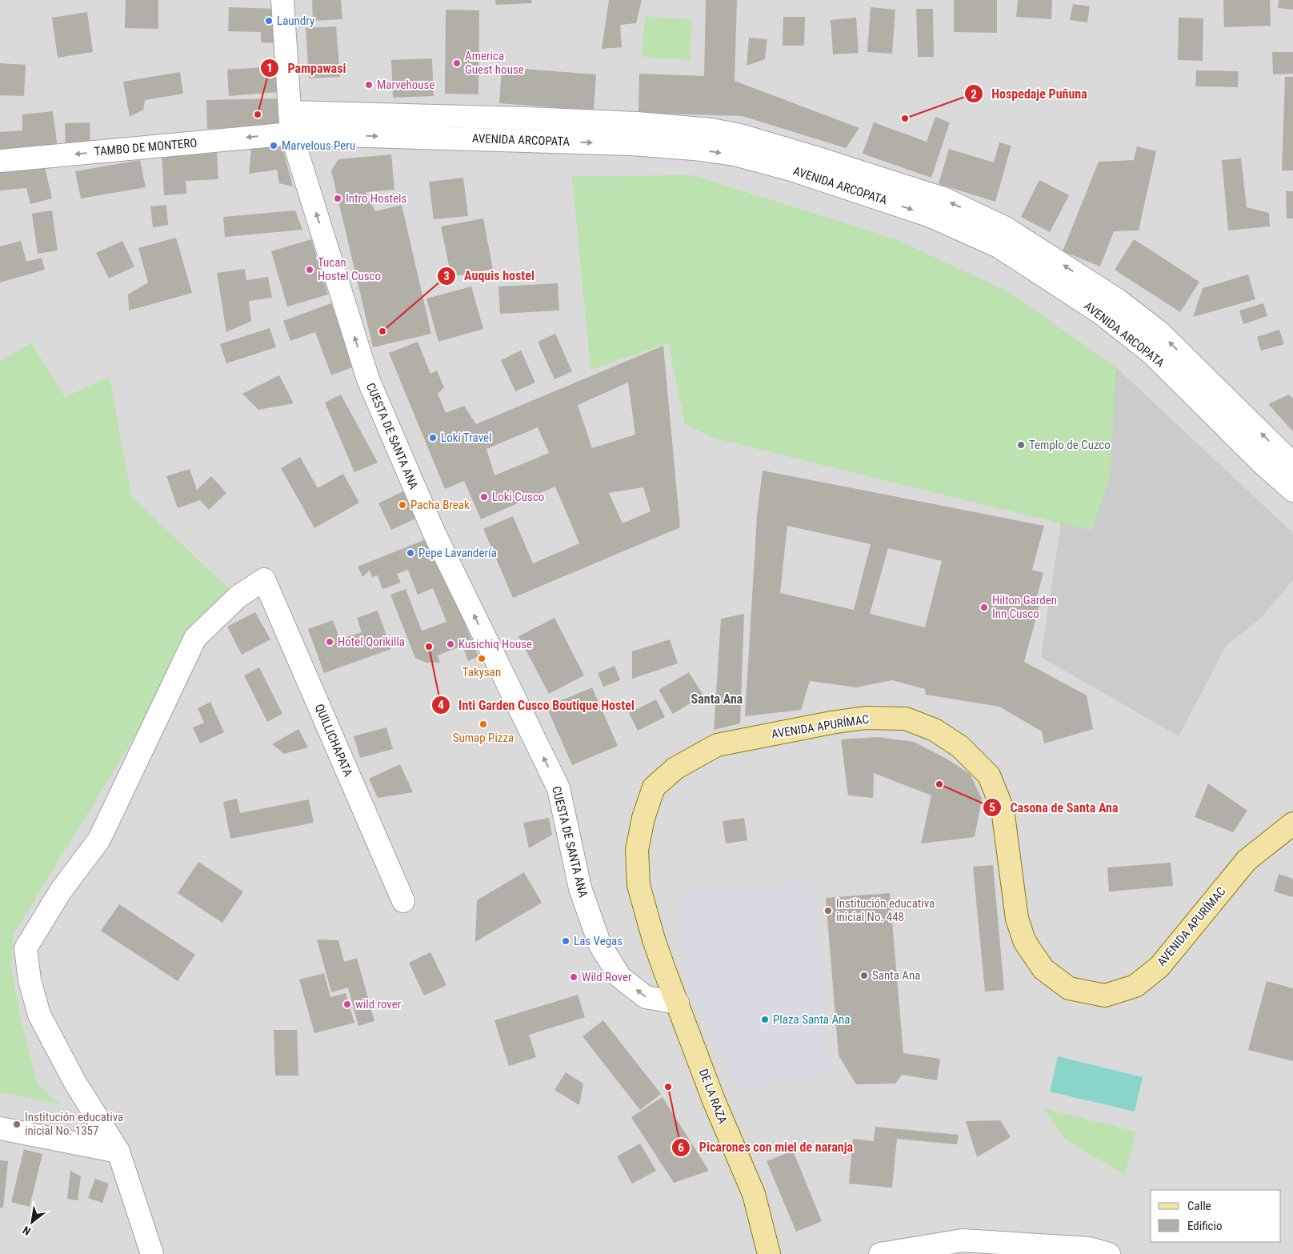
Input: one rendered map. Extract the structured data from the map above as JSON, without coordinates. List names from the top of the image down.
{
  "streets": {
    "main road": ["AVENIDA APURÍMAC", "DE LA RAZA"],
    "street": [
      "AVENIDA ARCOPATA",
      "TAMBO DE MONTERO",
      "CUESTA DE SANTA ANA",
      "QUILLICHAPATA"
    ]
  },
  "crossings": [
    ["AVENIDA ARCOPATA", "TAMBO DE MONTERO"],
    ["AVENIDA ARCOPATA", "CUESTA DE SANTA ANA"],
    ["TAMBO DE MONTERO", "CUESTA DE SANTA ANA"],
    ["CUESTA DE SANTA ANA", "DE LA RAZA"],
    ["AVENIDA APURÍMAC", "DE LA RAZA"]
  ],
  "one_way": ["TAMBO DE MONTERO", "CUESTA DE SANTA ANA"],
  "districts": ["Santa Ana"],
  "places": [
    "Laundry",
    "America Guest house",
    "Marvehouse",
    "Pampawasi",
    "Hospedaje Puñuna",
    "Marvelous Peru",
    "Intro Hostels",
    "Tucan Hostel Cusco",
    "Auquis hostel",
    "Loki Travel",
    "Templo de Cuzco",
    "Loki Cusco",
    "Pacha Break",
    "Pepe Lavandería",
    "Hilton Garden Inn Cusco",
    "Hotel Qorikilla",
    "Kusichiq House",
    "Inti Garden Cusco Boutique Hostel",
    "Takysan",
    "Sumap Pizza",
    "Casona de Santa Ana",
    "Institución educativa inicial No. 448",
    "Las Vegas",
    "Santa Ana",
    "Wild Rover",
    "wild rover",
    "Plaza Santa Ana",
    "Picarones con miel de naranja",
    "Institución educativa inicial No. 1357"
  ],
  "legend": ["Calle", "Edificio"],
  "north": "bottom left"
}
